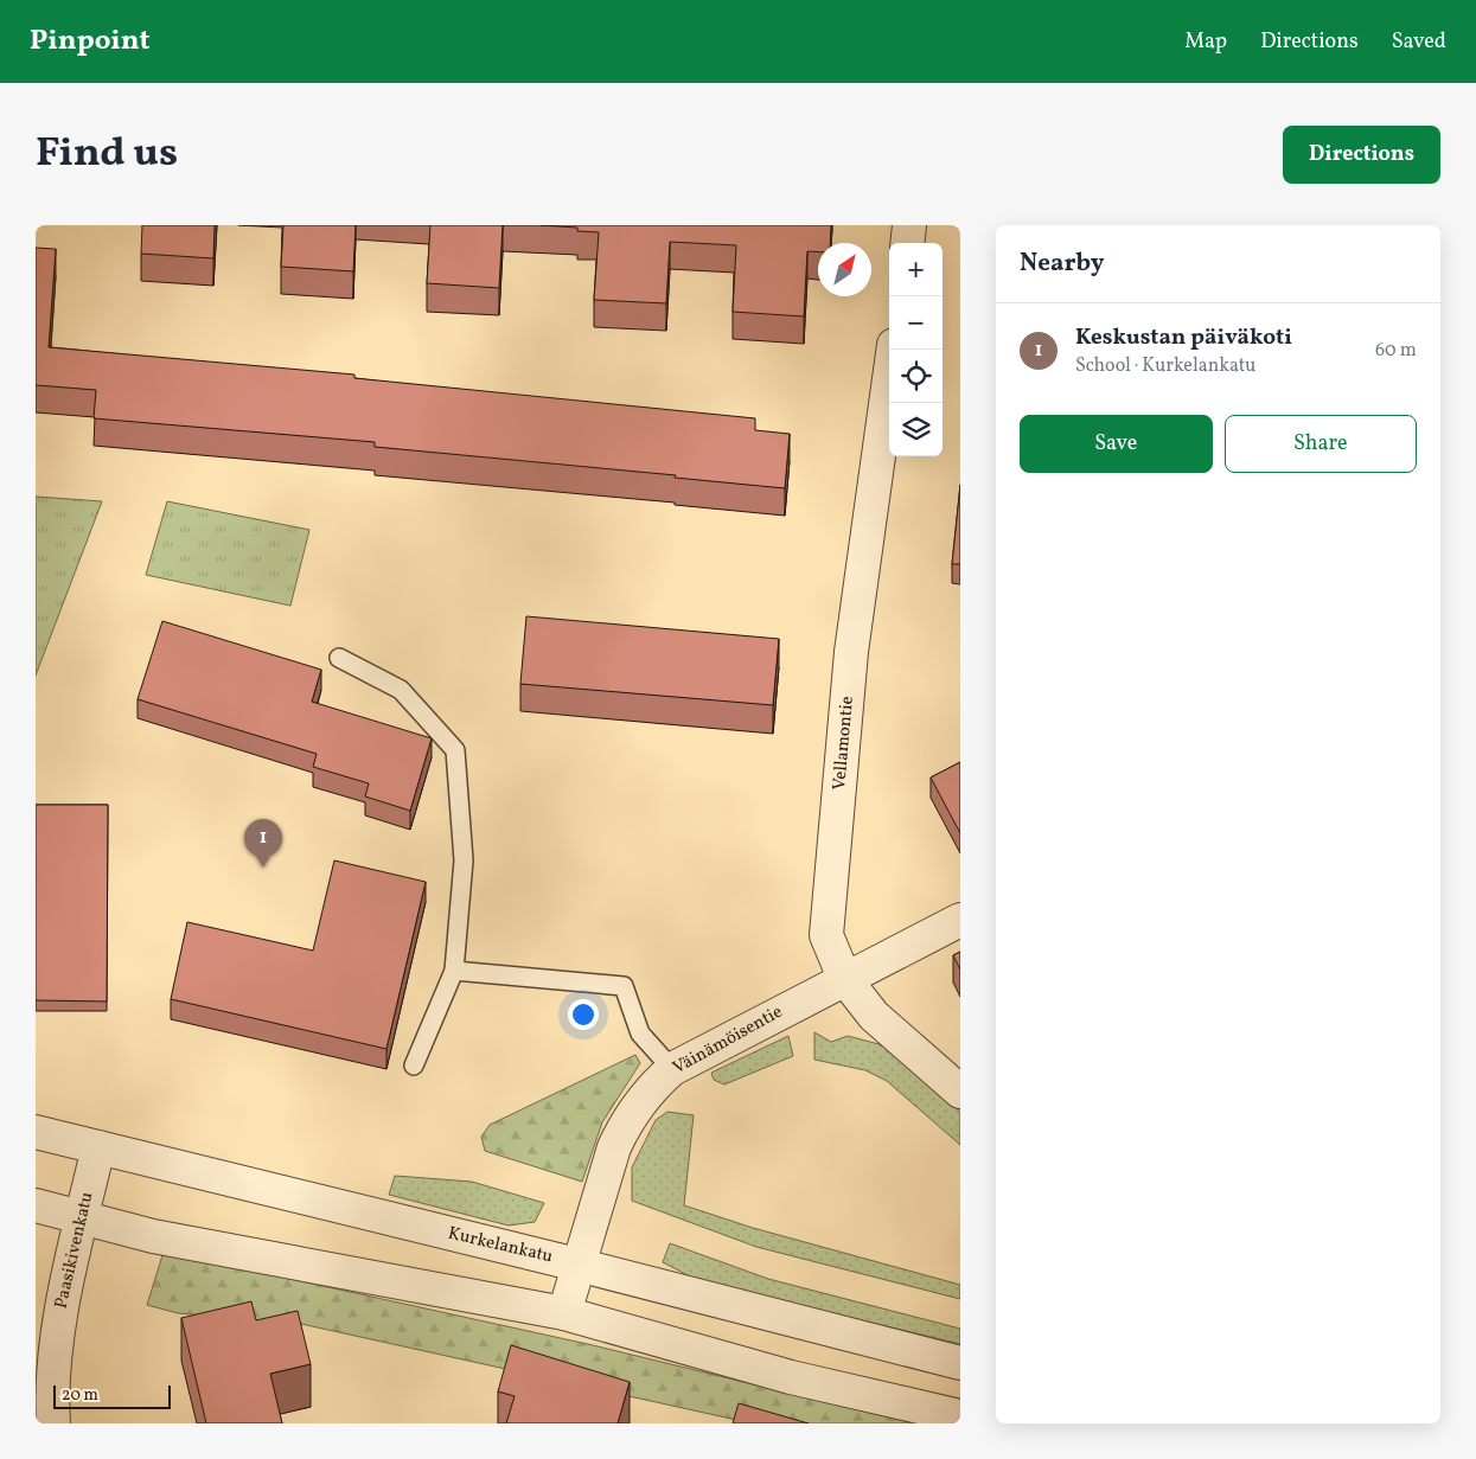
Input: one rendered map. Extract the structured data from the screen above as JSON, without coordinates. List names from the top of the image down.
{
  "streets": {
    "street": [
      "Vellamontie",
      "Väinämöisentie",
      "Kurkelankatu",
      "Paasikivenkatu"
    ]
  },
  "crossings": [
    ["Vellamontie", "Väinämöisentie"],
    ["Väinämöisentie", "Kurkelankatu"],
    ["Kurkelankatu", "Paasikivenkatu"]
  ],
  "scale_bar": "20 m",
  "north": "top right",
  "page": {
    "header": "Pinpoint",
    "nav": ["Map", "Directions", "Saved"],
    "title": "Find us",
    "buttons": [
      "Directions",
      ["Save", "Share"]
    ],
    "heading": "Nearby",
    "map_buttons": ["+", "−"],
    "list": [
      {
        "mark": "1",
        "name": "Keskustan päiväkoti",
        "note": "School · Kurkelankatu",
        "value": "60 m"
      }
    ],
    "pins": "1",
    "scale": "20 m"
  }
}
